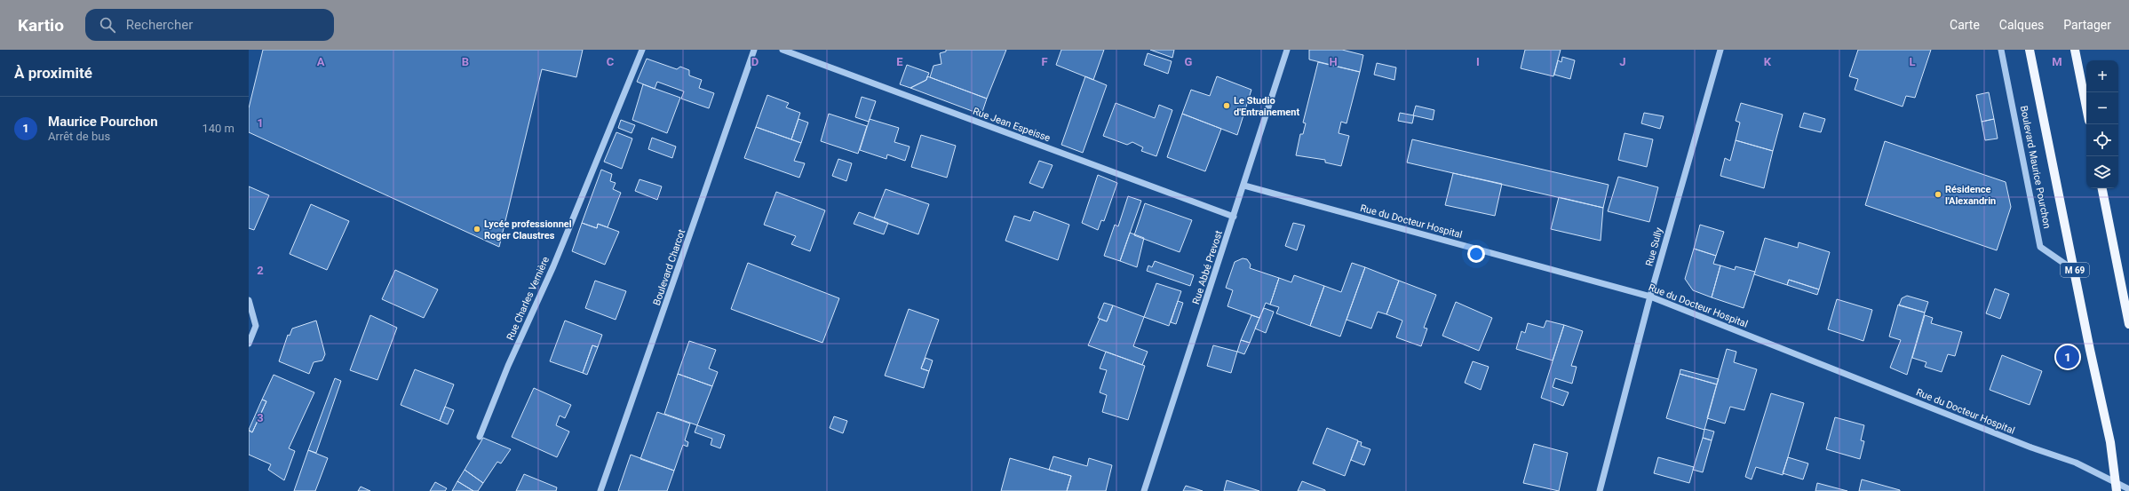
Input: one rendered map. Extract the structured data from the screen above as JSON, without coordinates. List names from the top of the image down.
{
  "streets": {
    "main road": ["Boulevard Maurice Pourchon", "M 69"],
    "street": [
      "Rue Jean Espeisse",
      "Rue du Docteur Hospital",
      "Rue Sully",
      "Boulevard Charcot",
      "Rue Abbé Prevost",
      "Rue Charles Vernière"
    ]
  },
  "crossings": [
    ["Rue Jean Espeisse", "Rue Abbé Prevost"],
    ["Boulevard Maurice Pourchon", "Rue du Docteur Hospital"],
    ["Rue du Docteur Hospital", "Rue Sully"],
    ["Rue du Docteur Hospital", "Rue Abbé Prevost"]
  ],
  "places": ["Le Studio d'Entrainement", "Résidence l'Alexandrin", "Lycée professionnel Roger Claustres"],
  "page": {
    "header": "Kartio",
    "search": "Rechercher",
    "nav": ["Carte", "Calques", "Partager"],
    "heading": "À proximité",
    "map_buttons": ["+", "−"],
    "list": [
      {
        "mark": "1",
        "name": "Maurice Pourchon",
        "note": "Arrêt de bus",
        "value": "140 m"
      }
    ],
    "pins": "1"
  },
  "grid": {
    "columns": [
      "A",
      "B",
      "C",
      "D",
      "E",
      "F",
      "G",
      "H",
      "I",
      "J",
      "K",
      "L",
      "M"
    ],
    "rows": ["1", "2", "3"]
  }
}
